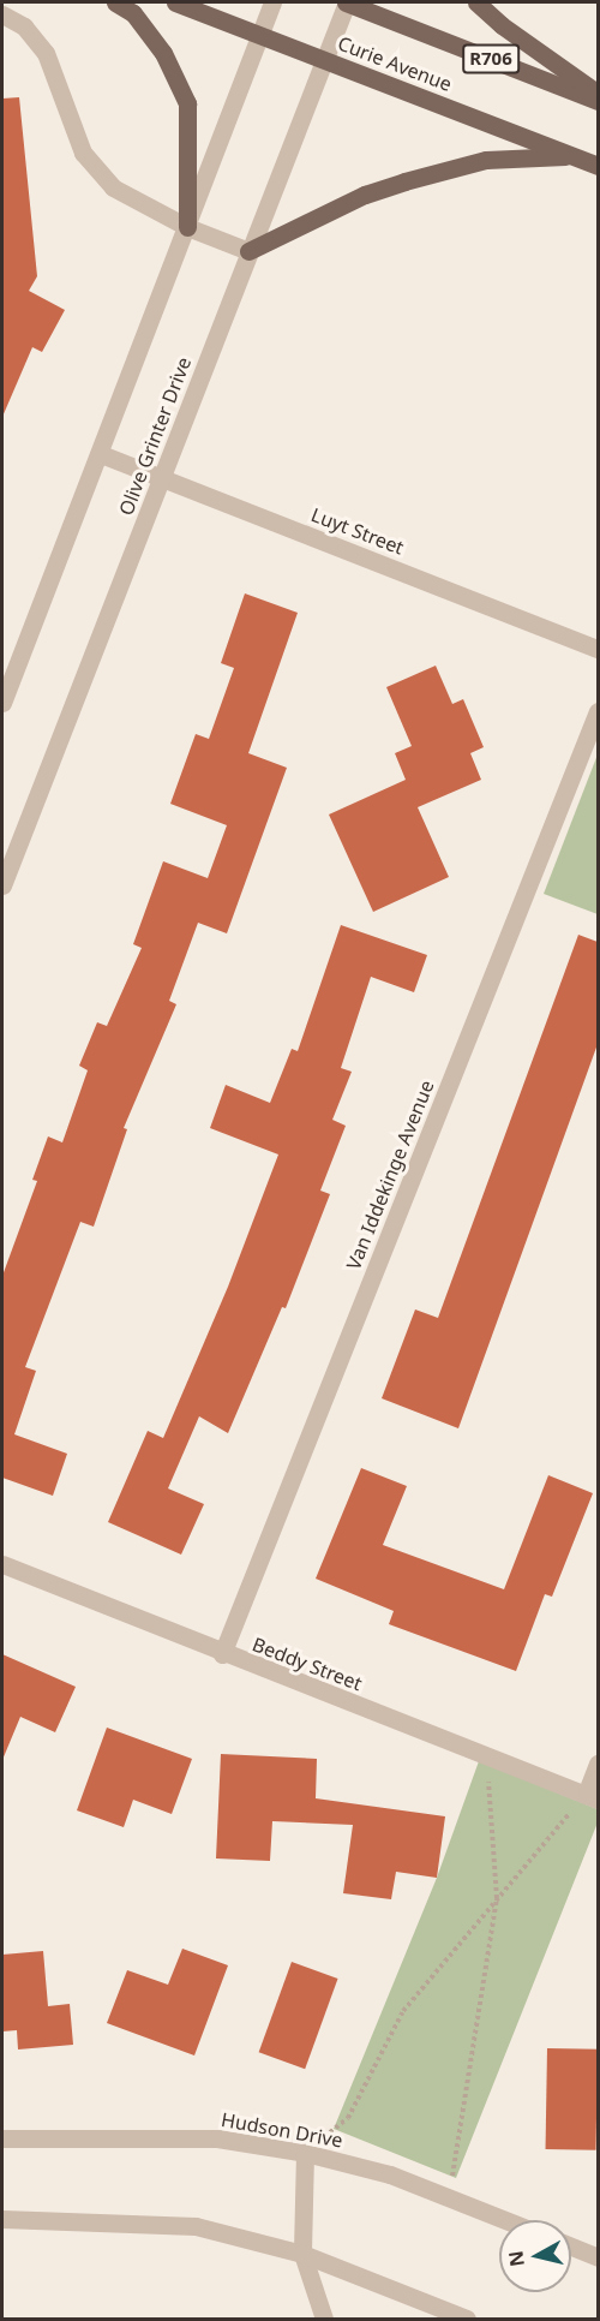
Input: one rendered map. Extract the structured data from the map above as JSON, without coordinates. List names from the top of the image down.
{
  "streets": {
    "main road": ["R706", "Curie Avenue"],
    "street": [
      "Olive Grinter Drive",
      "Luyt Street",
      "Van Iddekinge Avenue",
      "Beddy Street",
      "Hudson Drive"
    ]
  },
  "crossings": [
    ["Curie Avenue", "Olive Grinter Drive"],
    ["Olive Grinter Drive", "Luyt Street"],
    ["Van Iddekinge Avenue", "Beddy Street"]
  ],
  "north": "left"
}
